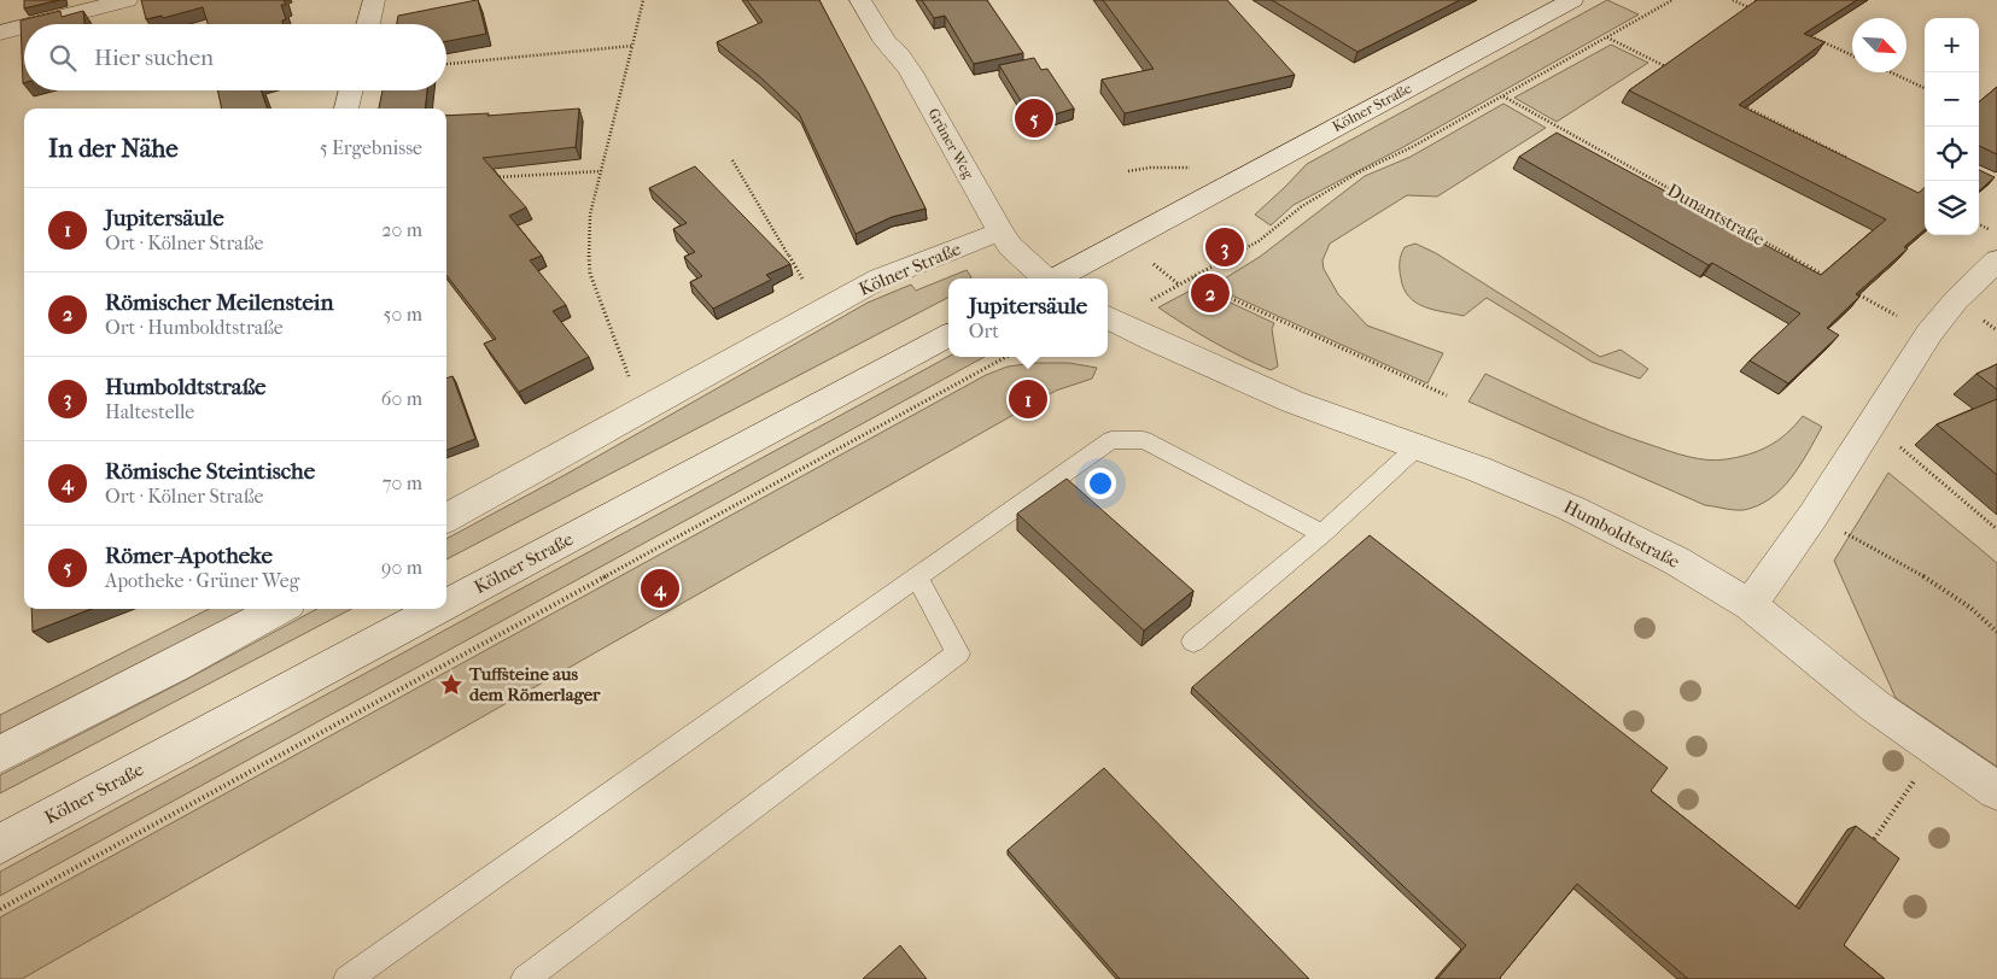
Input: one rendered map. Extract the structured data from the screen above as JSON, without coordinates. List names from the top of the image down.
{
  "streets": {
    "street": ["Kölner Straße", "Grüner Weg", "Humboldtstraße"],
    "path": ["Dunantstraße"]
  },
  "crossings": [
    ["Kölner Straße", "Grüner Weg"]
  ],
  "places": {
    "place": ["Tuffsteine aus dem Römerlager"]
  },
  "north": "bottom right",
  "page": {
    "map_buttons": ["+", "−"],
    "search": "Hier suchen",
    "pins": [
      "5",
      "3",
      "2",
      "1",
      "4"
    ],
    "heading": ["In der Nähe", "5 Ergebnisse"],
    "list": [
      {
        "mark": "1",
        "name": "Jupitersäule",
        "note": "Ort · Kölner Straße",
        "value": "20 m"
      },
      {
        "mark": "2",
        "name": "Römischer Meilenstein",
        "note": "Ort · Humboldtstraße",
        "value": "50 m"
      },
      {
        "mark": "3",
        "name": "Humboldtstraße",
        "note": "Haltestelle",
        "value": "60 m"
      },
      {
        "mark": "4",
        "name": "Römische Steintische",
        "note": "Ort · Kölner Straße",
        "value": "70 m"
      },
      {
        "mark": "5",
        "name": "Römer-Apotheke",
        "note": "Apotheke · Grüner Weg",
        "value": "90 m"
      }
    ],
    "popup": ["Jupitersäule", "Ort"]
  }
}
